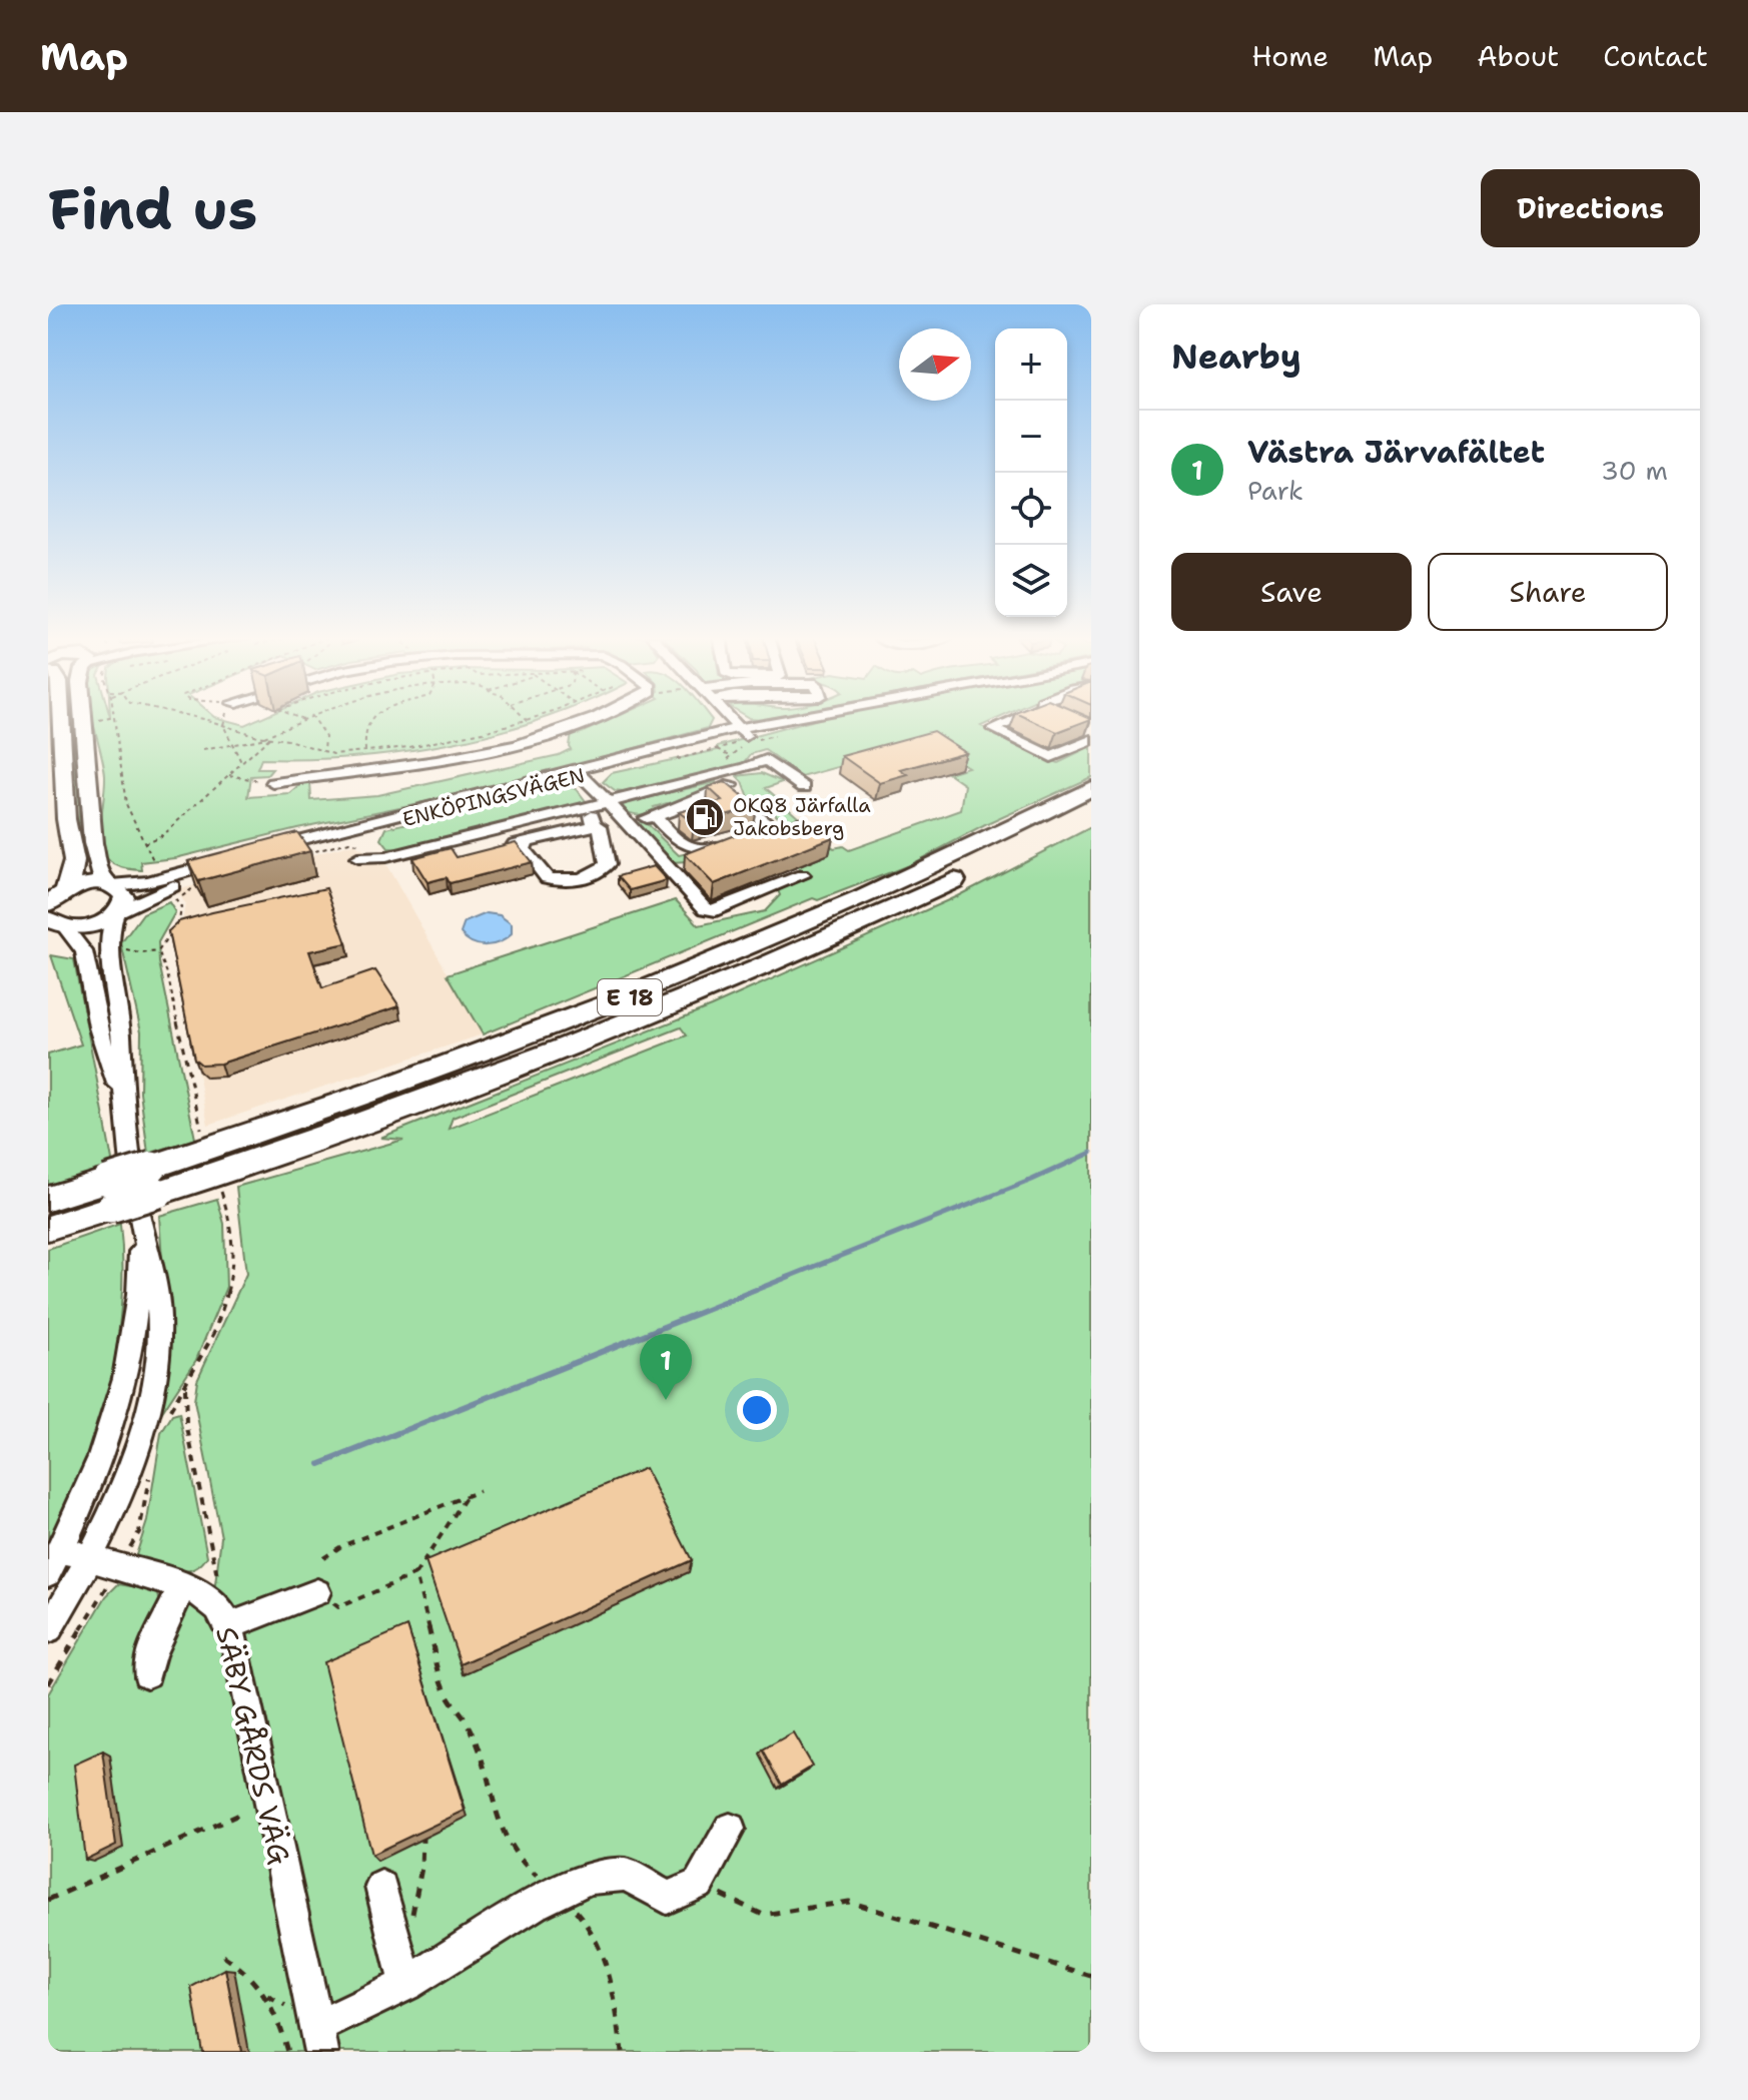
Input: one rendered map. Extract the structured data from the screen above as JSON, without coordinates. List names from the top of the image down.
{
  "streets": {
    "highway": ["E 18"],
    "street": ["ENKÖPINGSVÄGEN", "SÄBY GÅRDS VÄG"]
  },
  "places": {
    "fuel station": ["OKQ8 Järfalla Jakobsberg"]
  },
  "north": "right",
  "page": {
    "header": "Map",
    "nav": [
      "Home",
      "Map",
      "About",
      "Contact"
    ],
    "buttons": [
      "Directions",
      ["Save", "Share"]
    ],
    "title": "Find us",
    "heading": "Nearby",
    "map_buttons": ["+", "−"],
    "list": [
      {
        "mark": "1",
        "name": "Västra Järvafältet",
        "note": "Park",
        "value": "30 m"
      }
    ],
    "pins": "1"
  }
}
